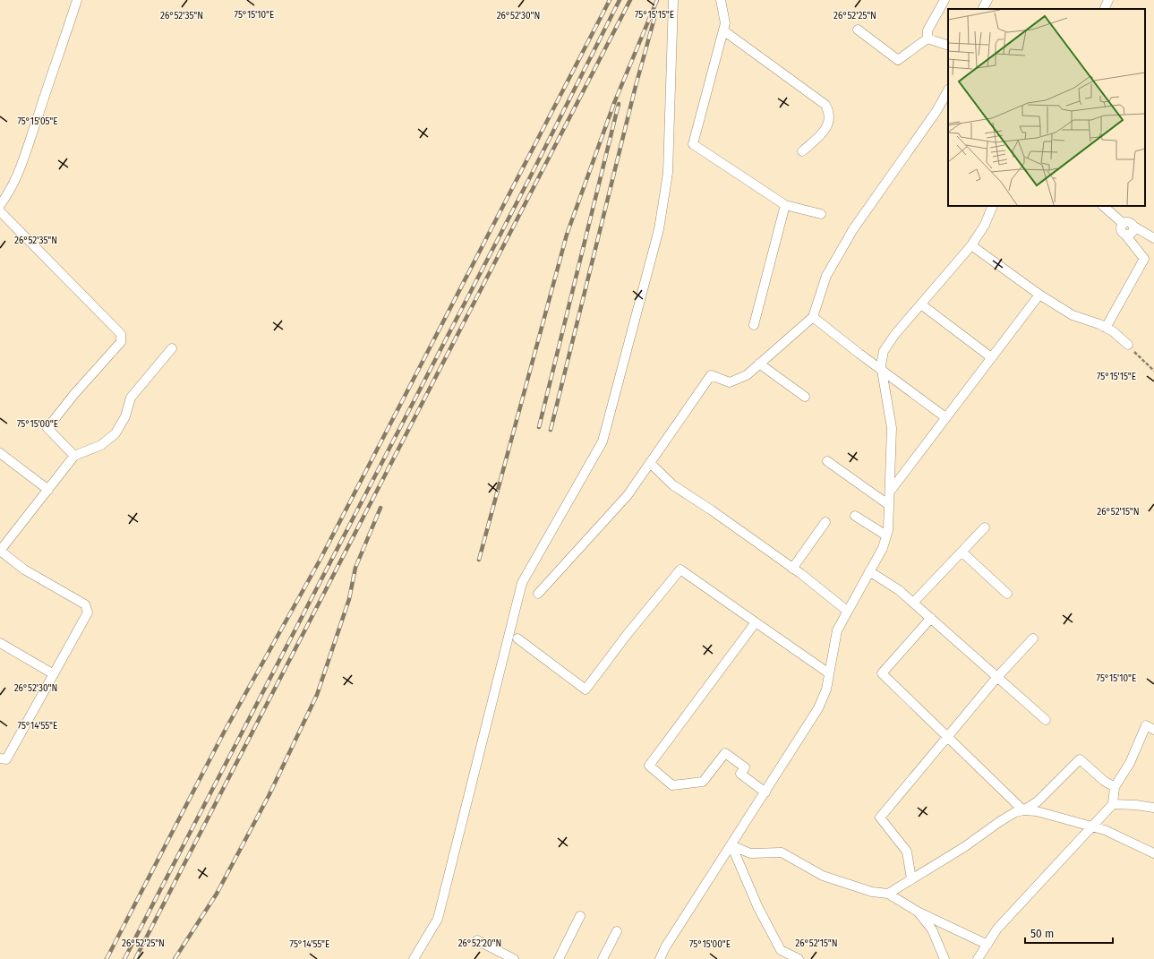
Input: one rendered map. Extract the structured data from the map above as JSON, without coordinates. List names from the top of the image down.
{
  "scale_bar": "50 m",
  "coordinates": [
    "75°15'10\"E",
    "75°15'15\"E",
    "26°52'35\"N",
    "26°52'30\"N",
    "26°52'25\"N",
    "75°15'05\"E",
    "75°15'00\"E",
    "26°52'15\"N",
    "75°14'55\"E",
    "26°52'20\"N"
  ]
}
